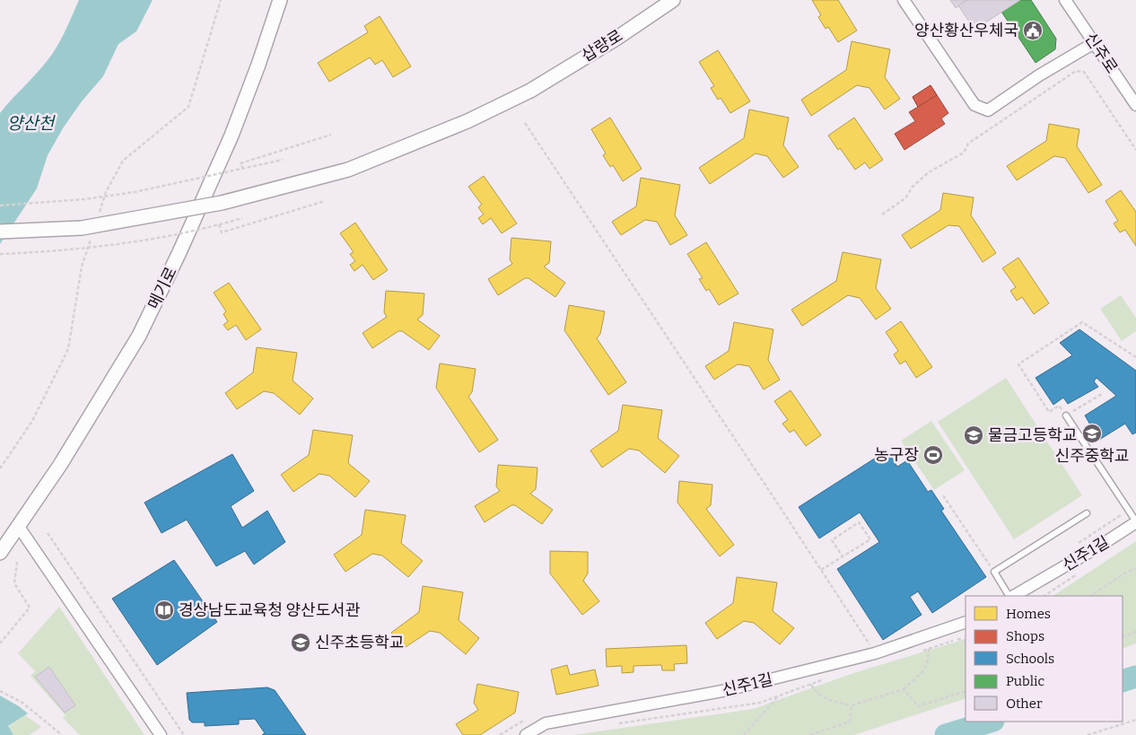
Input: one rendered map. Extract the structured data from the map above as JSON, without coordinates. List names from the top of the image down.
{
  "streets": {
    "street": [
      "삽량로",
      "신주로",
      "메기로",
      "신주1길"
    ]
  },
  "water": ["양산천"],
  "places": {
    "public building": ["양산황산우체국"],
    "school or university": ["신주중학교", "물금고등학교", "신주초등학교"],
    "sports": ["농구장"],
    "library": ["경상남도교육청 양산도서관"]
  },
  "legend": [
    "Homes",
    "Shops",
    "Schools",
    "Public",
    "Other"
  ]
}
